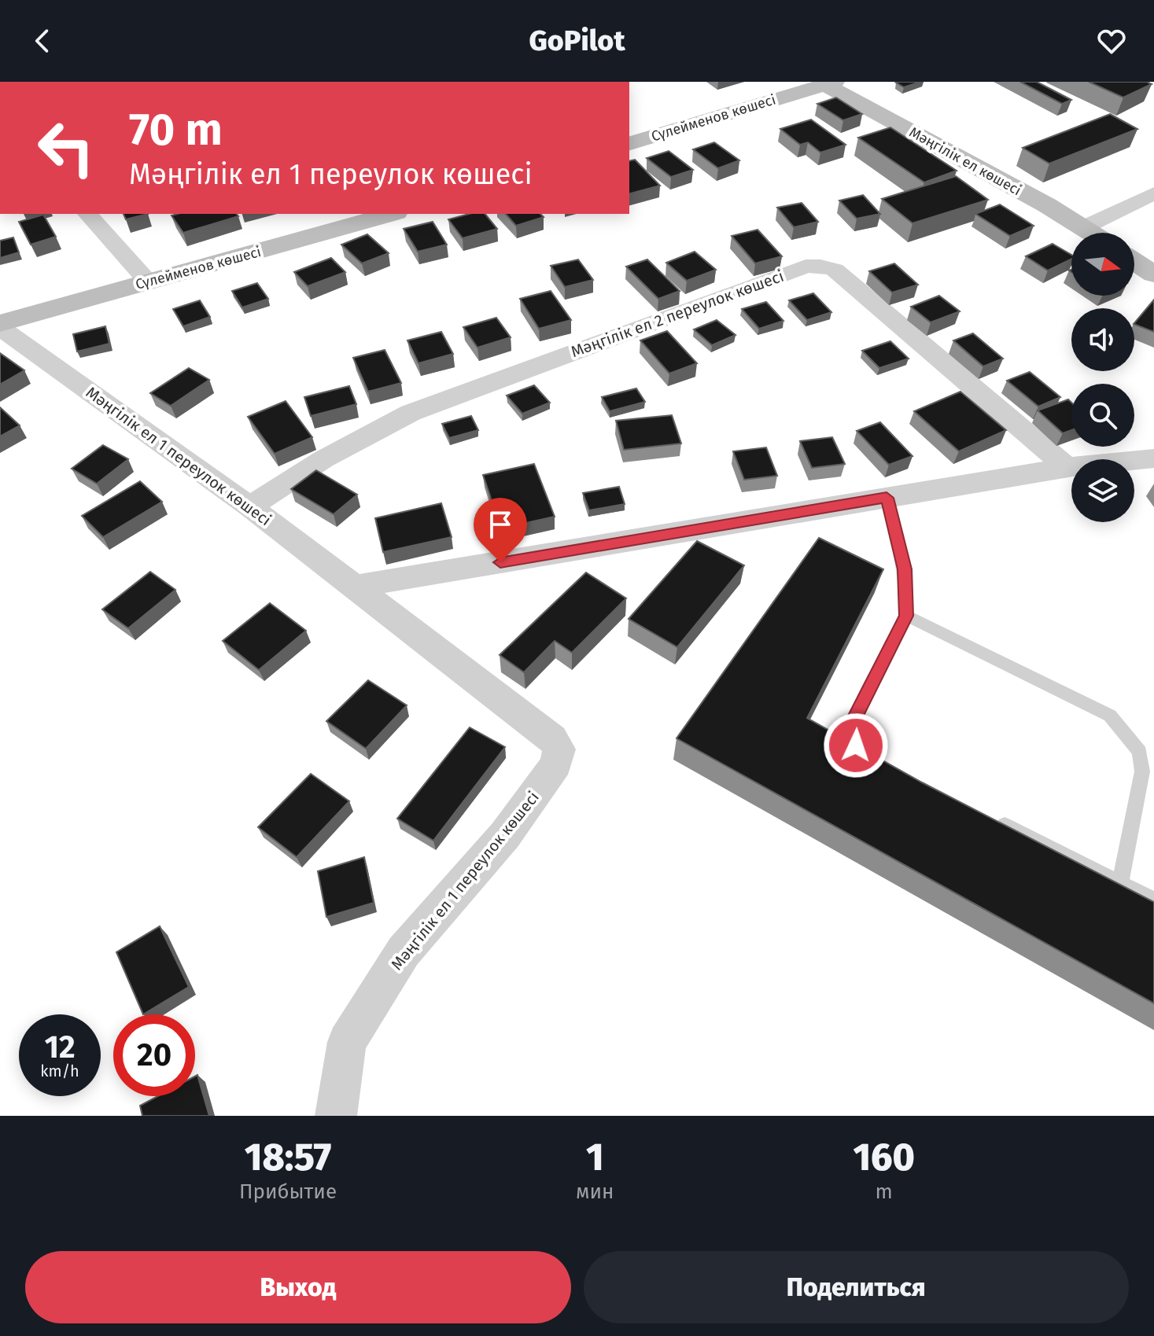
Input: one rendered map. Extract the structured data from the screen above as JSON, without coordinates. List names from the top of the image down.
{
  "streets": {
    "main road": ["Сүлейменов көшесі", "Мәңгілік ел көшесі"],
    "street": ["Мәңгілік ел 2 переулок көшесі", "Мәңгілік ел 1 переулок көшесі"]
  },
  "crossings": [
    ["Сүлейменов көшесі", "Мәңгілік ел көшесі"],
    ["Мәңгілік ел 2 переулок көшесі", "Мәңгілік ел 1 переулок көшесі"]
  ],
  "north": "right",
  "page": {
    "header": "GoPilot",
    "turn": ["70 m", "Мәңгілік ел 1 переулок көшесі"],
    "speed": "12 km/h",
    "limit": "20",
    "eta": [
      "18:57",
      "Прибытие",
      "1",
      "мин",
      "160",
      "m"
    ],
    "buttons": ["Выход", "Поделиться"]
  }
}
